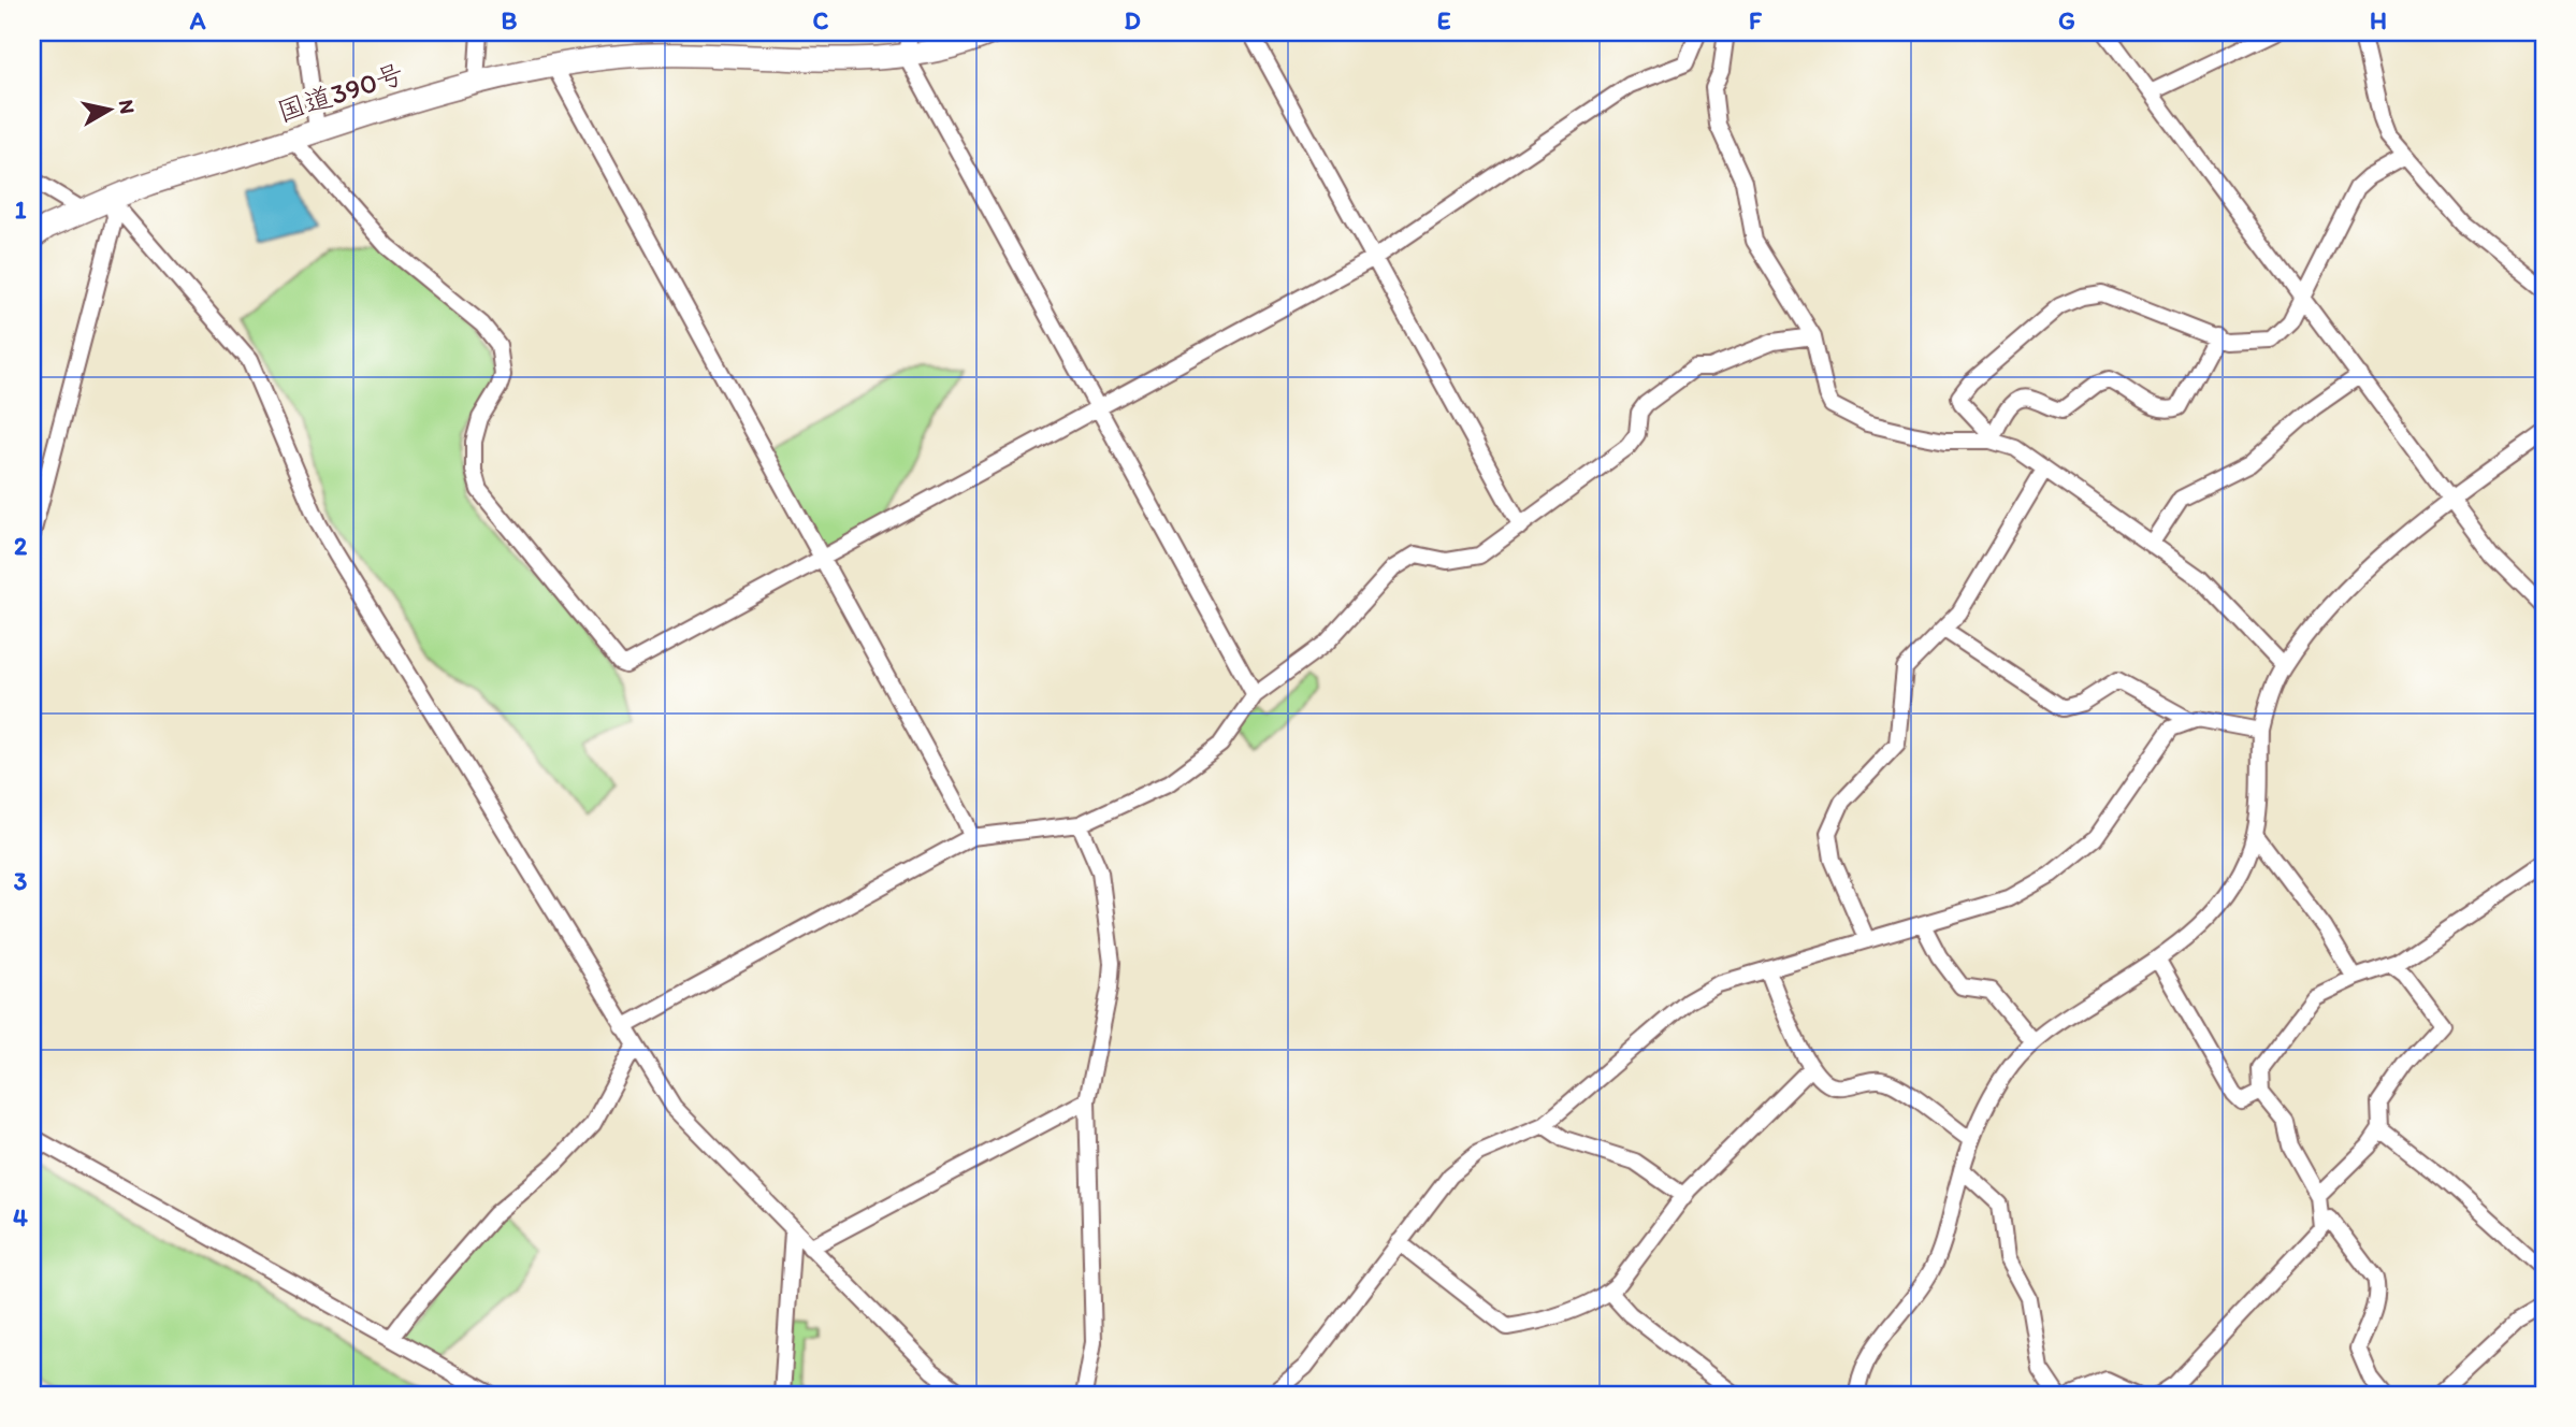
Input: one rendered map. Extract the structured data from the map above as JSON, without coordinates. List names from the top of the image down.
{
  "streets": {
    "highway": ["国道390号"]
  },
  "north": "right",
  "grid": {
    "columns": [
      "A",
      "B",
      "C",
      "D",
      "E",
      "F",
      "G",
      "H"
    ],
    "rows": [
      "1",
      "2",
      "3",
      "4"
    ]
  }
}
